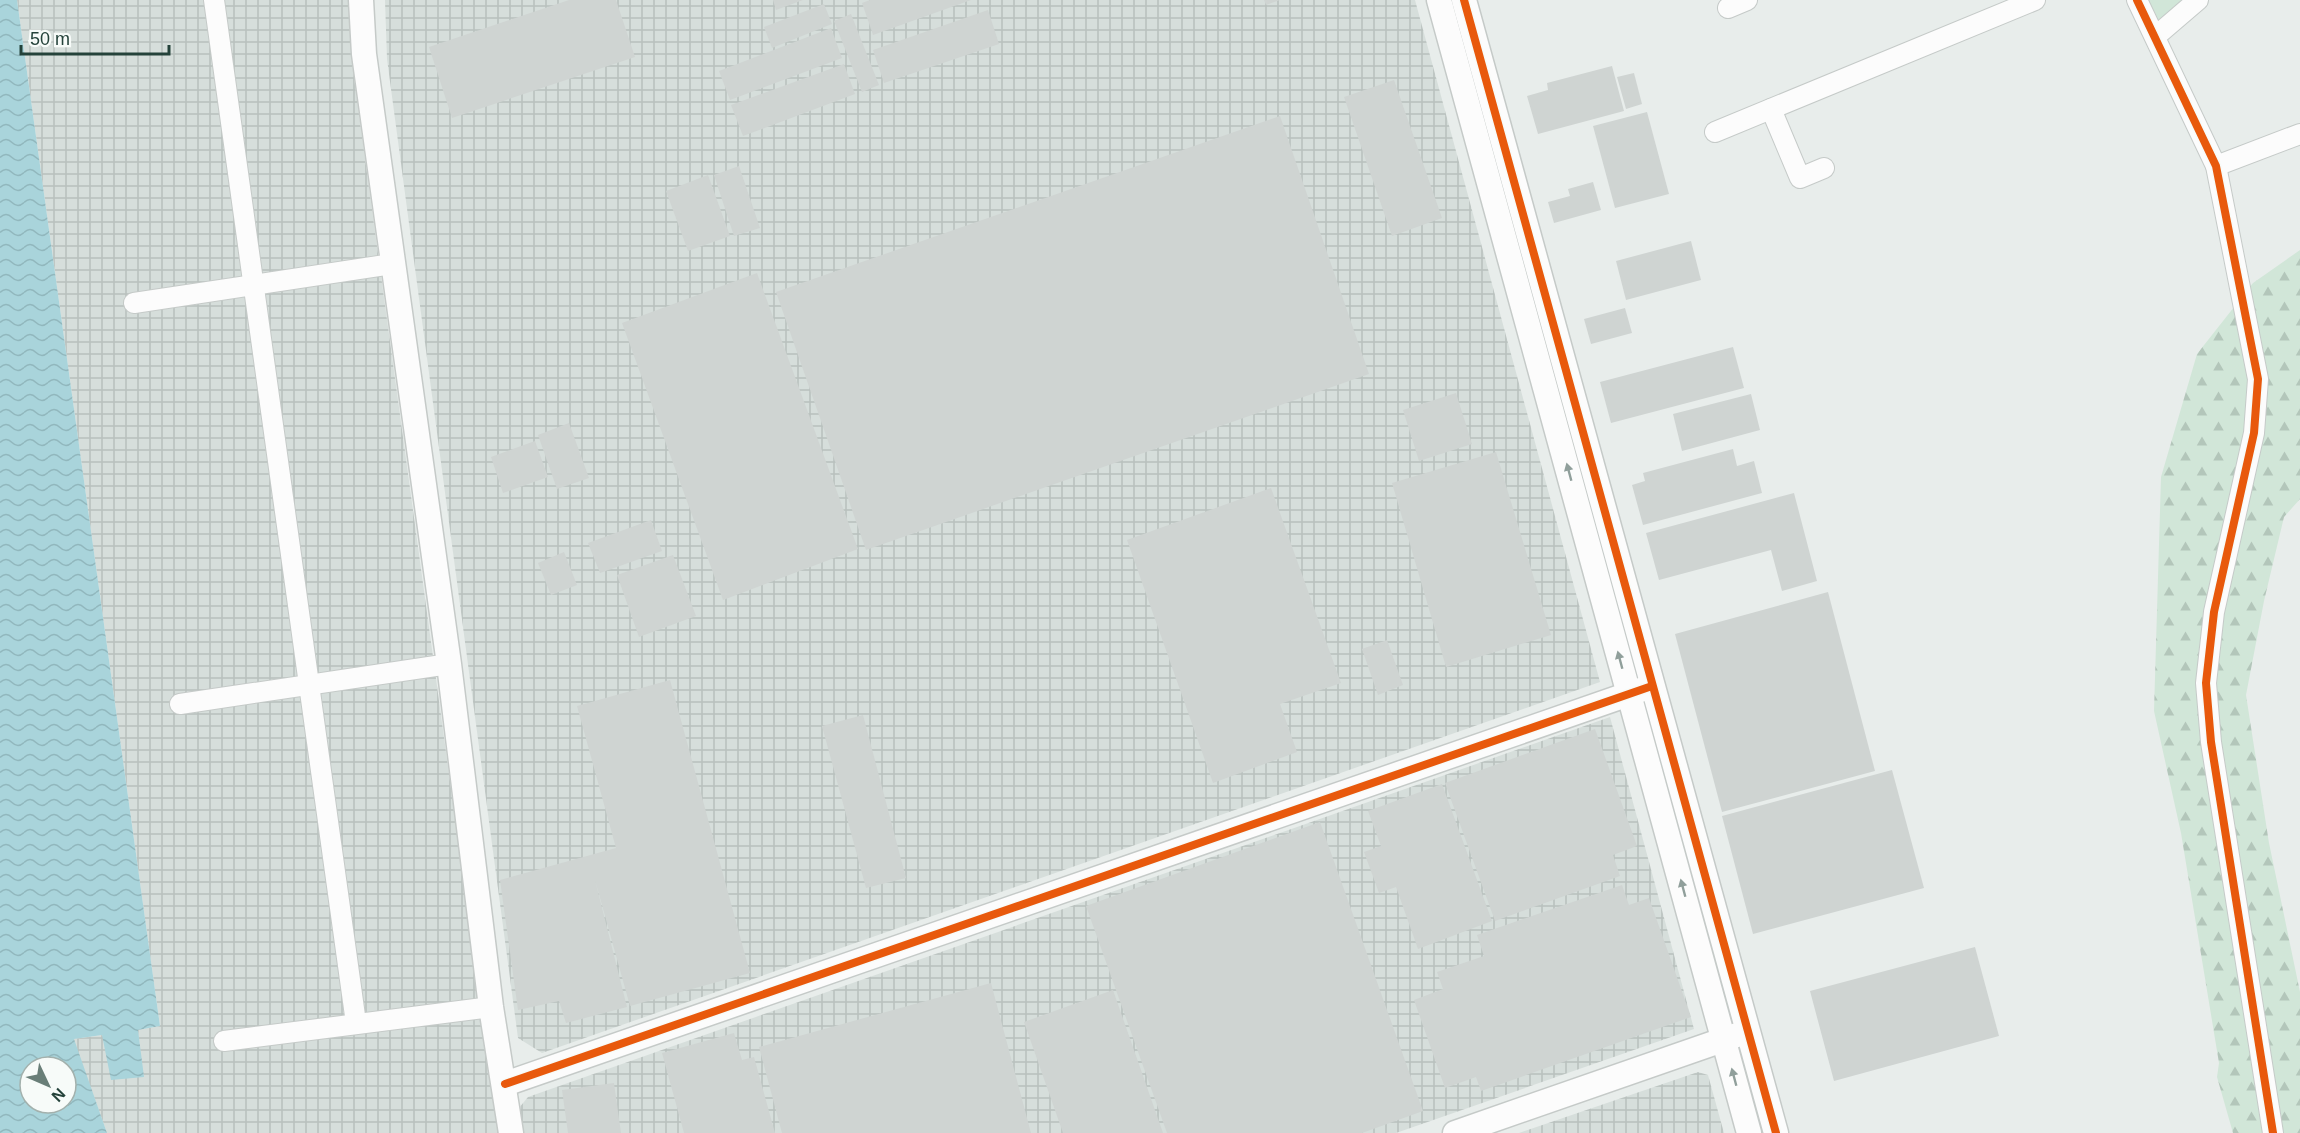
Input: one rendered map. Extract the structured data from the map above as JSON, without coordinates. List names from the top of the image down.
{
  "scale_bar": "50 m",
  "north": "bottom right"
}
